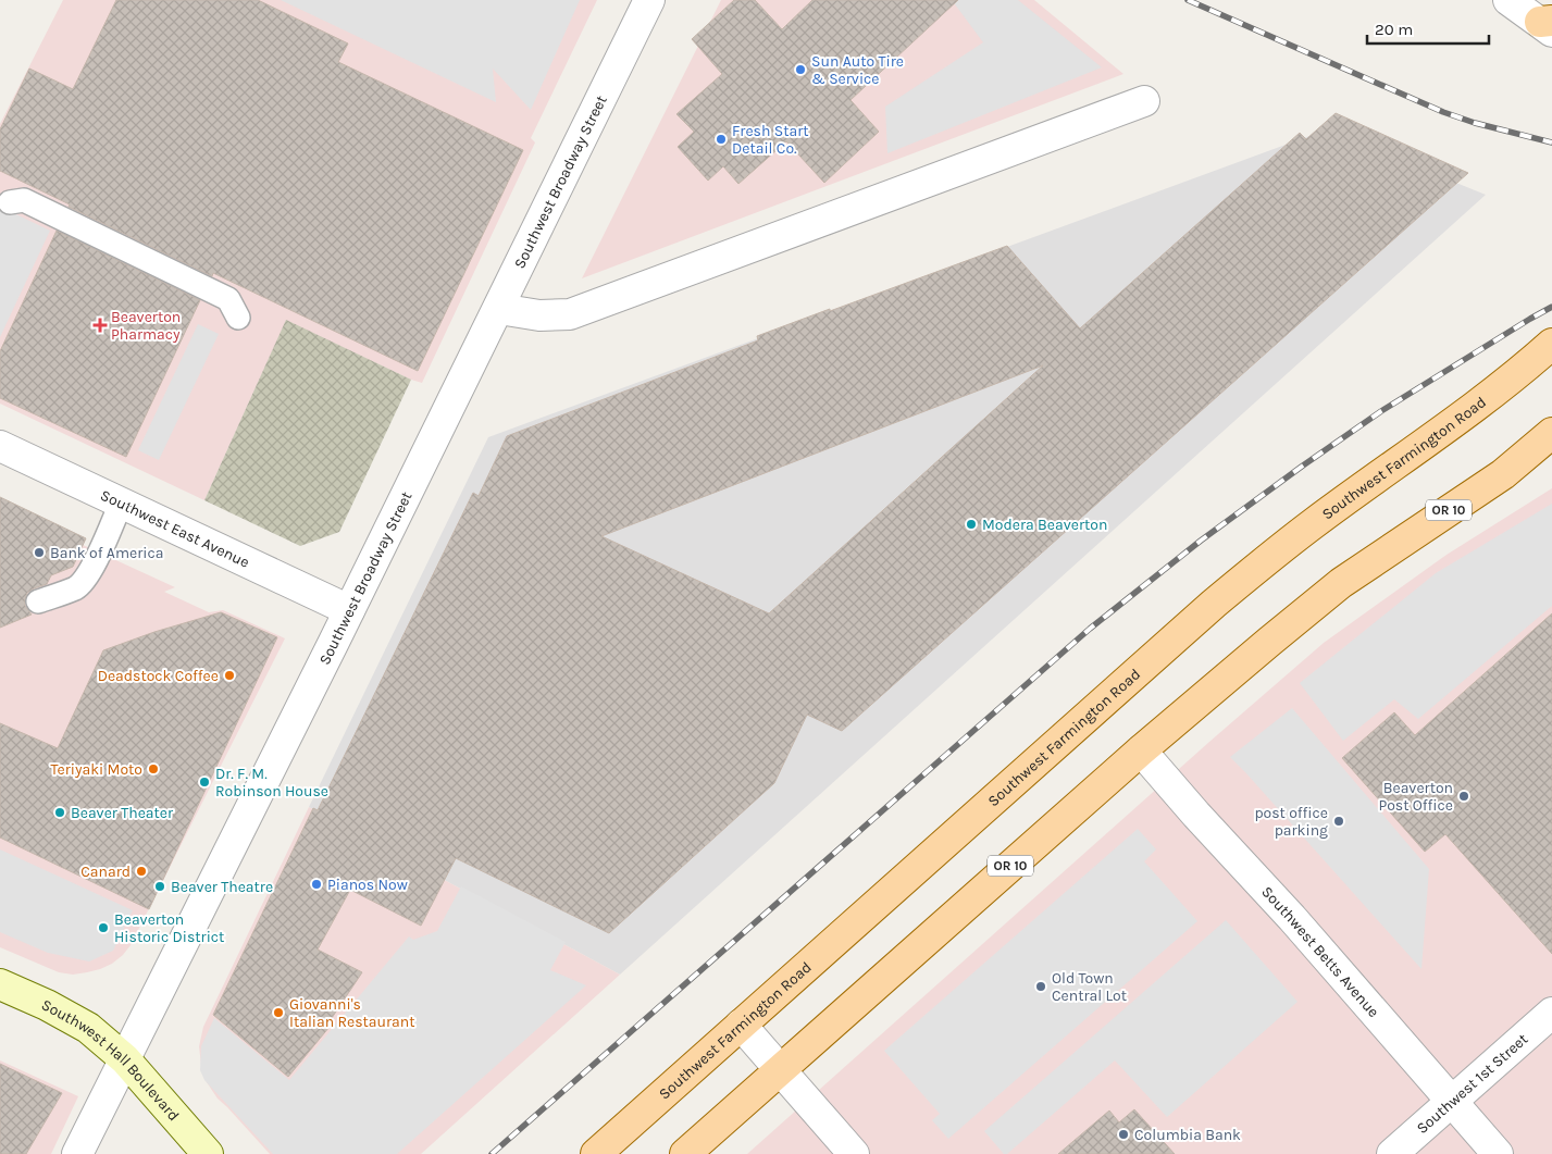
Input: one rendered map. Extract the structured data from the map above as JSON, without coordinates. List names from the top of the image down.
{
  "streets": {
    "main road": ["Southwest Farmington Road", "OR 10", "Southwest Hall Boulevard"],
    "street": [
      "Southwest Broadway Street",
      "Southwest East Avenue",
      "Southwest Betts Avenue",
      "Southwest 1st Street"
    ]
  },
  "crossings": [
    ["Southwest Broadway Street", "Southwest East Avenue"],
    ["Southwest Broadway Street", "Southwest Hall Boulevard"],
    ["OR 10", "Southwest Betts Avenue"],
    ["Southwest Betts Avenue", "Southwest 1st Street"]
  ],
  "places": {
    "other": [
      "Sun Auto Tire & Service",
      "Fresh Start Detail Co.",
      "Modera Beaverton",
      "Bank of America",
      "Deadstock Coffee",
      "Teriyaki Moto",
      "Dr. F. M. Robinson House",
      "Beaverton Post Office",
      "Beaver Theater",
      "post office parking",
      "Canard",
      "Pianos Now",
      "Beaver Theatre",
      "Beaverton Historic District",
      "Old Town Central Lot",
      "Giovanni's Italian Restaurant",
      "Columbia Bank"
    ],
    "health": ["Beaverton Pharmacy"]
  },
  "scale_bar": "20 m"
}
